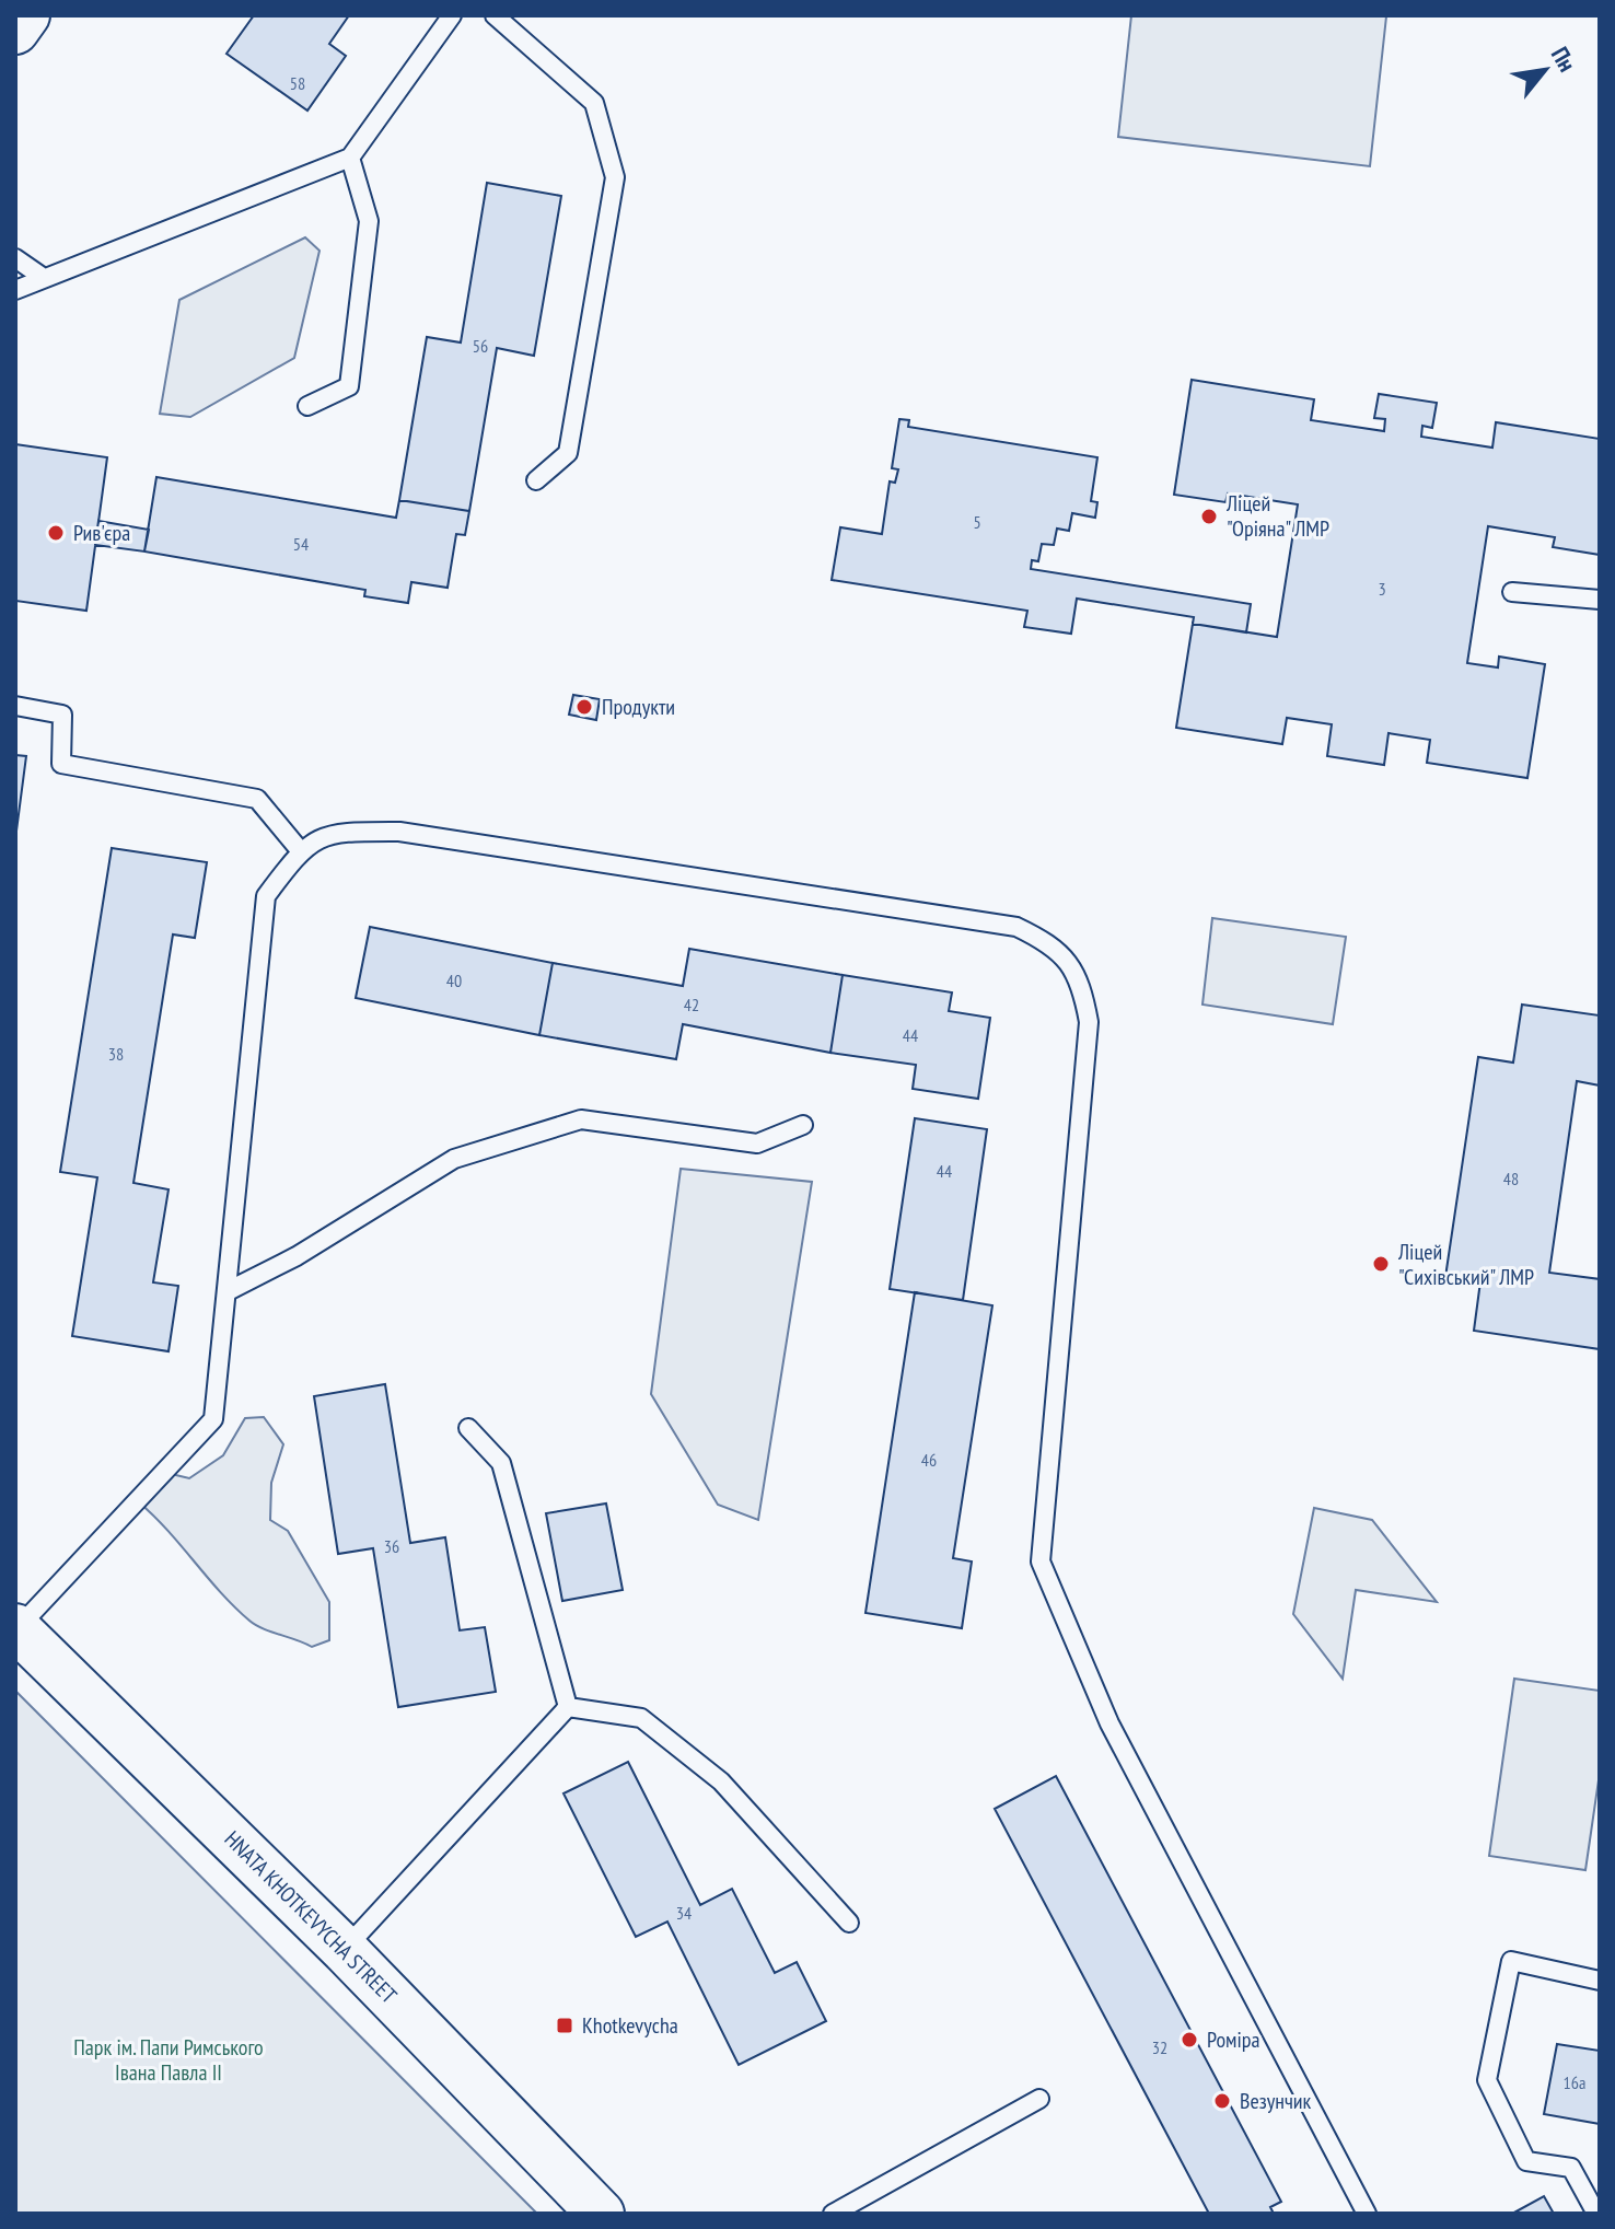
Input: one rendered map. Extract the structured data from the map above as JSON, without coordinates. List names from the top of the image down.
{
  "streets": {
    "street": ["HNATA KHOTKEVYCHA STREET"]
  },
  "parks": ["Парк ім. Папи Римського Івана Павла ІІ"],
  "places": {
    "other": [
      "Ліцей \"Оріяна\" ЛМР",
      "Рив'єра",
      "Продукти",
      "Ліцей \"Сихівський\" ЛМР",
      "Роміра",
      "Везунчик"
    ],
    "transit": ["Khotkevycha"]
  },
  "house_numbers": [
    "58",
    "56",
    "5",
    "54",
    "3",
    "40",
    "42",
    "44",
    "38",
    "44",
    "48",
    "46",
    "36",
    "34",
    "32",
    "16а"
  ],
  "north": "top right"
}
